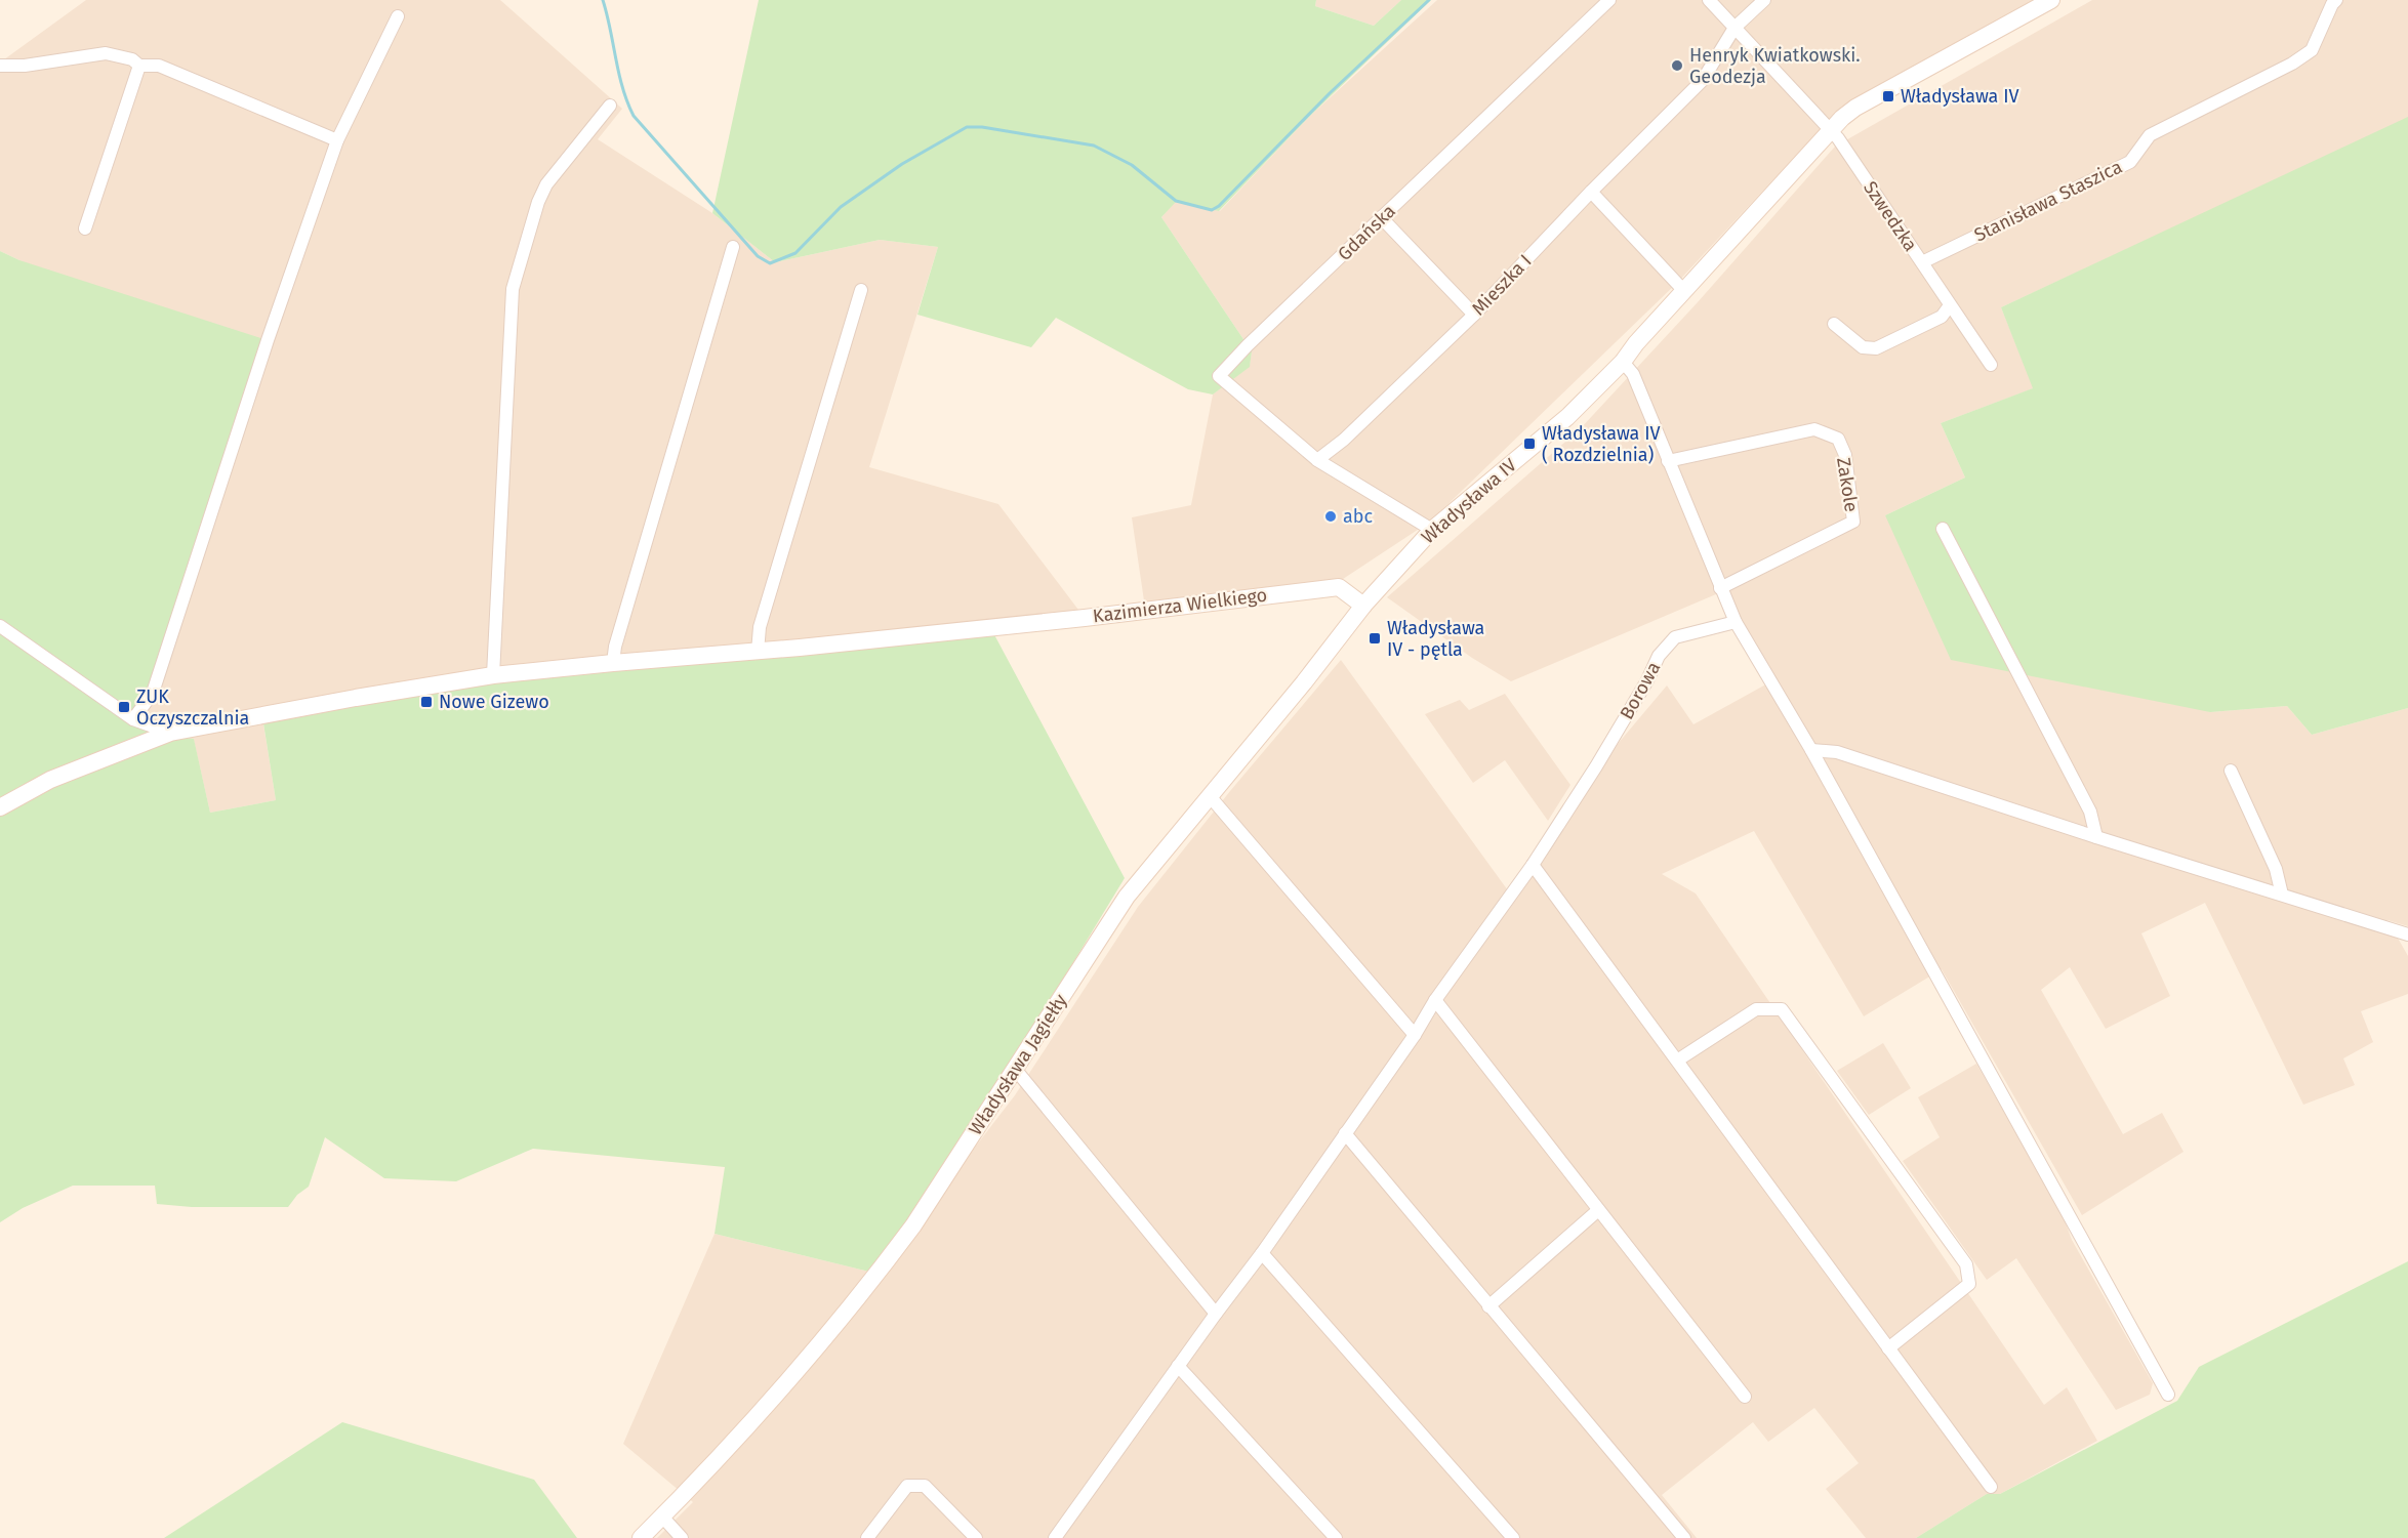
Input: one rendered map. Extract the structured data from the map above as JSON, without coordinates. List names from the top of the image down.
{
  "streets": {
    "street": [
      "Stanisława Staszica",
      "Szwedzka",
      "Gdańska",
      "Mieszka I",
      "Zakole",
      "Władysława IV",
      "Kazimierza Wielkiego",
      "Borowa",
      "Władysława Jagiełły"
    ]
  },
  "crossings": [
    ["Stanisława Staszica", "Szwedzka"],
    ["Szwedzka", "Mieszka I"],
    ["Szwedzka", "Władysława IV"],
    ["Gdańska", "Mieszka I"],
    ["Władysława IV", "Kazimierza Wielkiego"],
    ["Władysława IV", "Władysława Jagiełły"],
    ["Kazimierza Wielkiego", "Władysława Jagiełły"]
  ],
  "places": {
    "other": ["Henryk Kwiatkowski. Geodezja", "abc"],
    "transit": [
      "Władysława IV",
      "Władysława IV ( Rozdzielnia)",
      "Władysława IV - pętla",
      "Nowe Gizewo",
      "ZUK Oczyszczalnia"
    ]
  }
}
